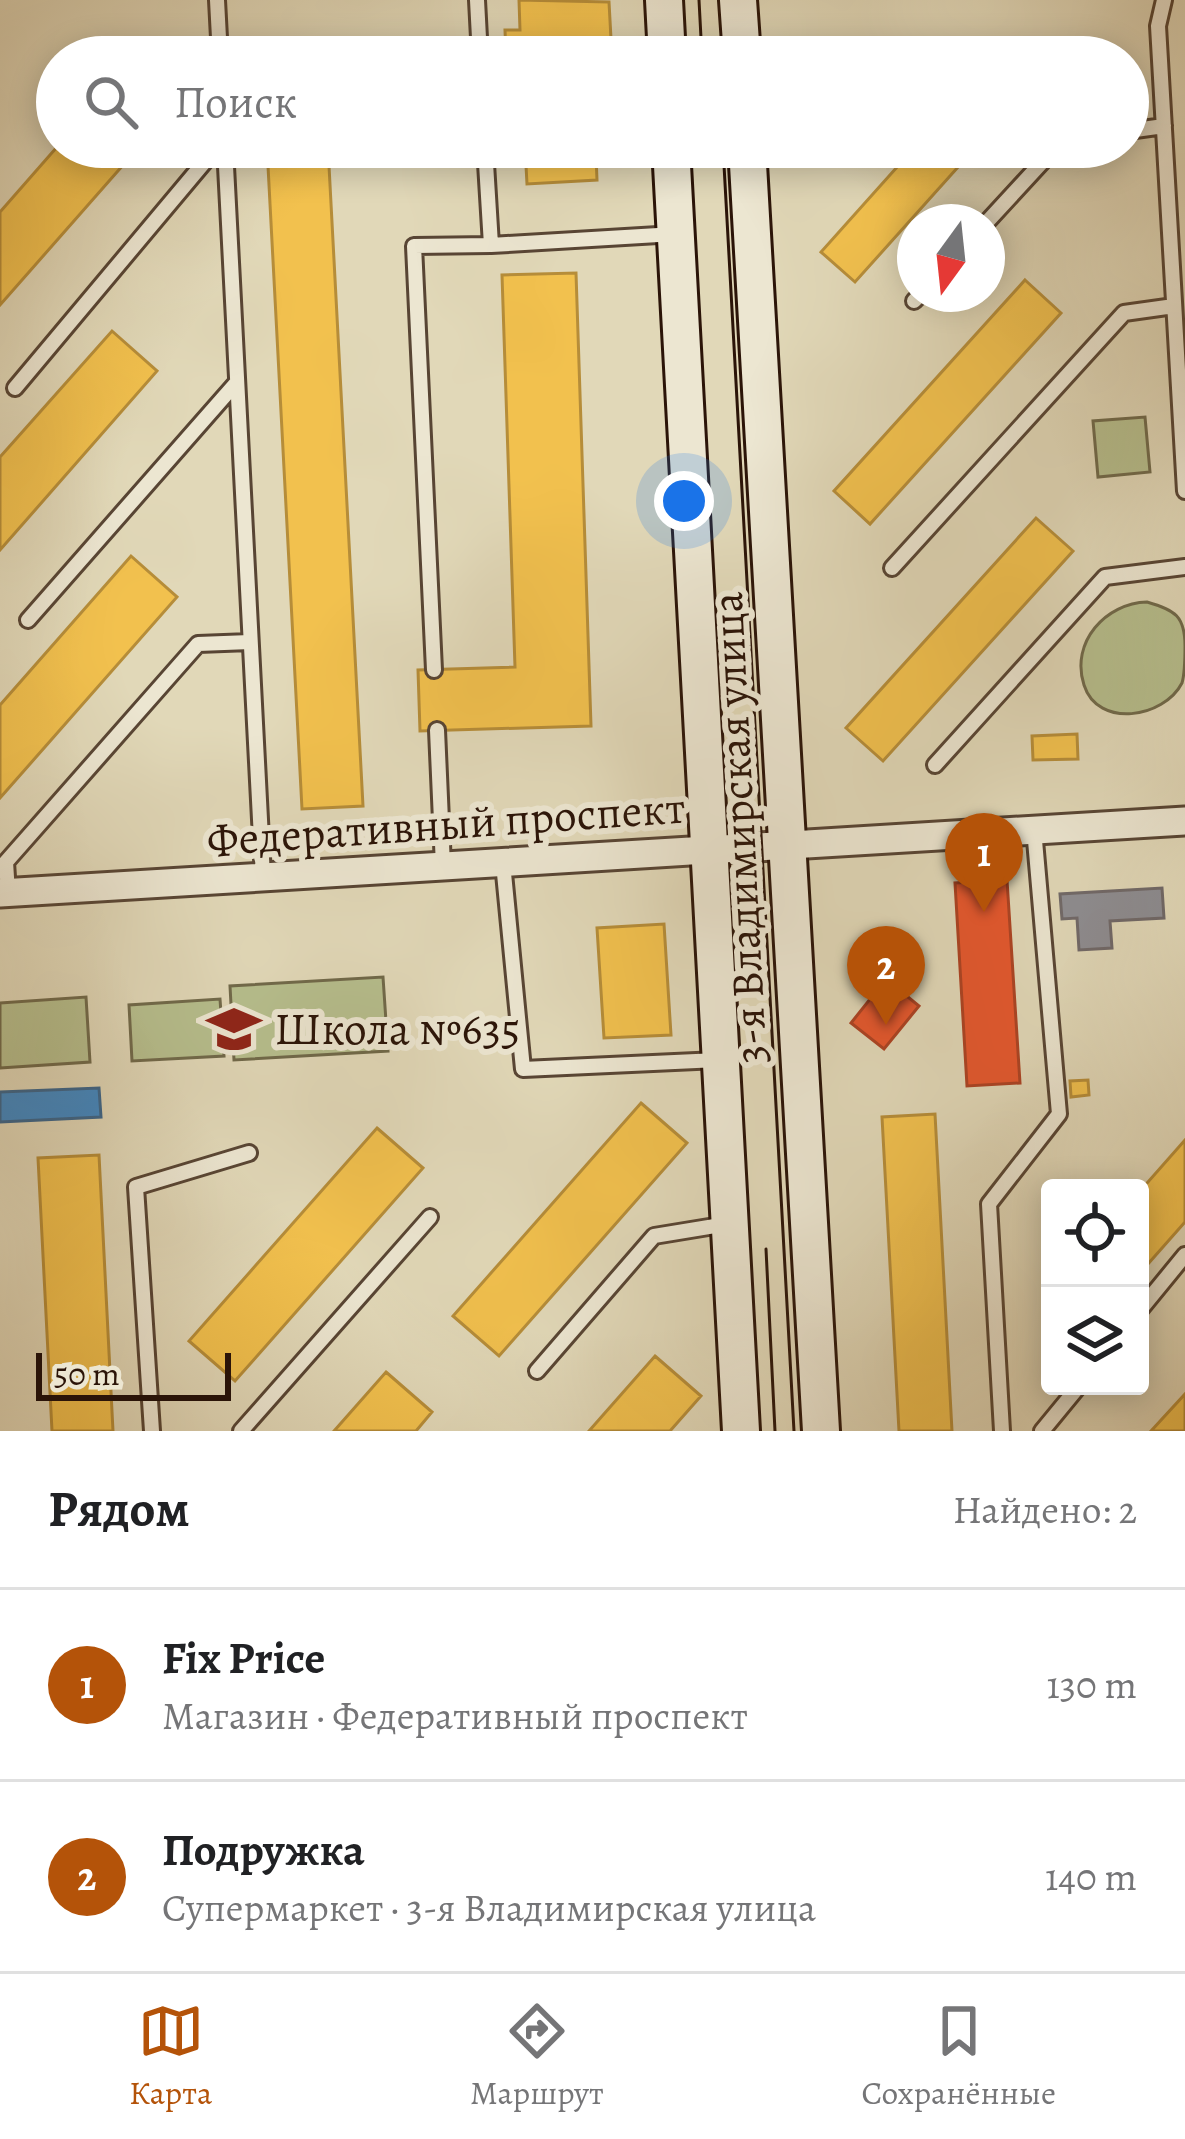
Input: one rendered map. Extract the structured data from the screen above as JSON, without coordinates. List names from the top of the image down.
{
  "streets": {
    "street": ["Федеративный проспект", "3-я Владимирская улица"]
  },
  "crossings": [
    ["Федеративный проспект", "3-я Владимирская улица"]
  ],
  "places": {
    "school or university": ["Школа №635"]
  },
  "scale_bar": "50 m",
  "north": "bottom",
  "page": {
    "search": "Поиск",
    "pins": ["1", "2"],
    "scale": "50 m",
    "heading": ["Рядом", "Найдено: 2"],
    "list": [
      {
        "mark": "1",
        "name": "Fix Price",
        "note": "Магазин · Федеративный проспект",
        "value": "130 m"
      },
      {
        "mark": "2",
        "name": "Подружка",
        "note": "Супермаркет · 3-я Владимирская улица",
        "value": "140 m"
      }
    ],
    "nav": ["Карта", "Маршрут", "Сохранённые"]
  }
}
